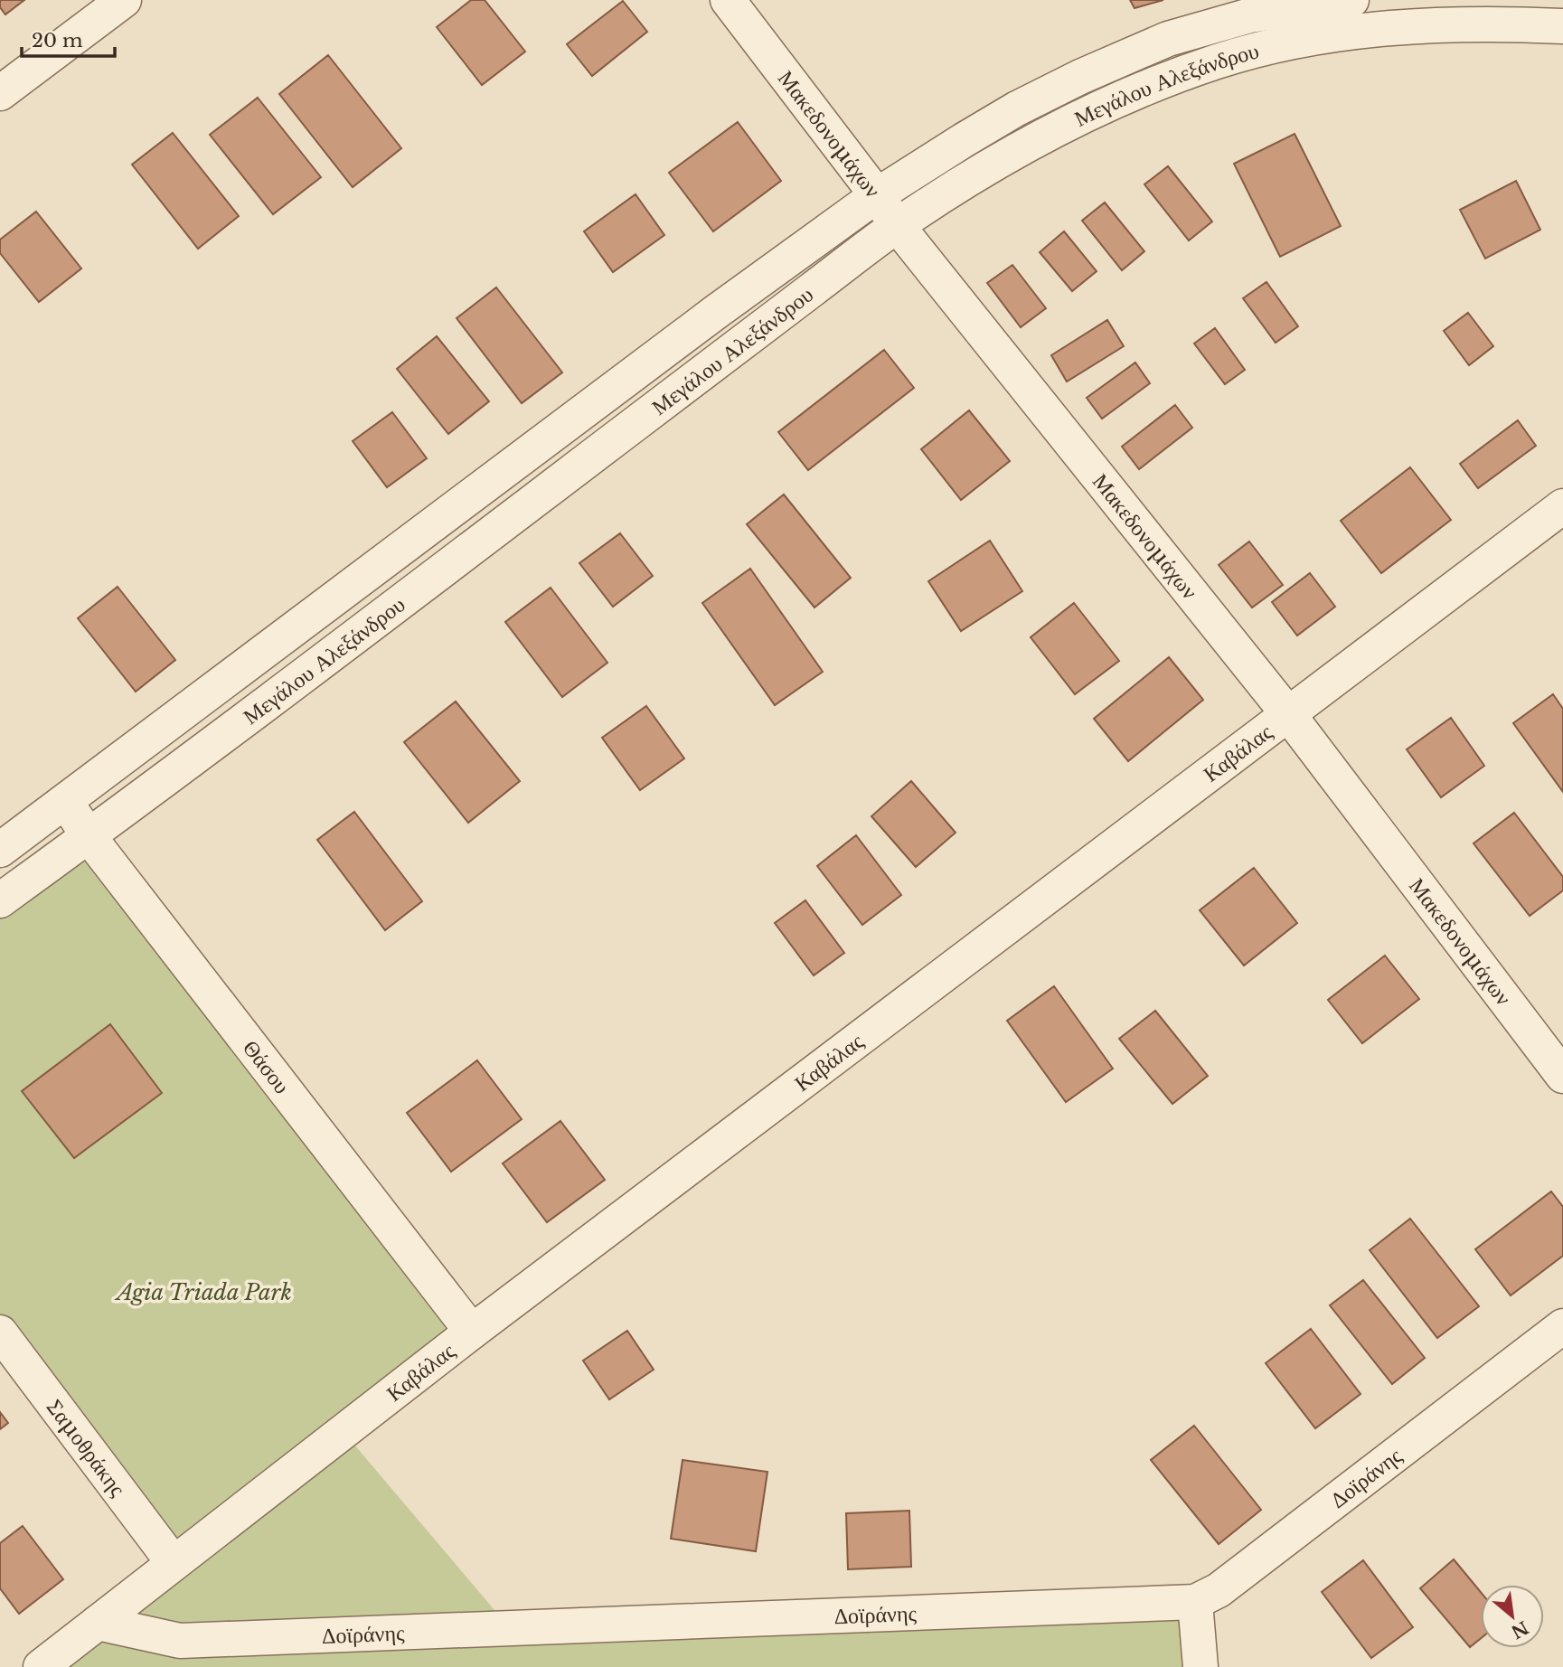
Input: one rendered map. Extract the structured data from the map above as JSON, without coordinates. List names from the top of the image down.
{
  "streets": {
    "street": [
      "Μεγάλου Αλεξάνδρου",
      "Μακεδονομάχων",
      "Καβάλας",
      "Θάσου",
      "Σαμοθράκης",
      "Δοϊράνης"
    ]
  },
  "crossings": [
    ["Μεγάλου Αλεξάνδρου", "Μακεδονομάχων"],
    ["Μεγάλου Αλεξάνδρου", "Θάσου"],
    ["Μακεδονομάχων", "Καβάλας"],
    ["Καβάλας", "Θάσου"],
    ["Καβάλας", "Σαμοθράκης"],
    ["Καβάλας", "Δοϊράνης"]
  ],
  "parks": ["Agia Triada Park"],
  "scale_bar": "20 m",
  "north": "bottom right"
}
